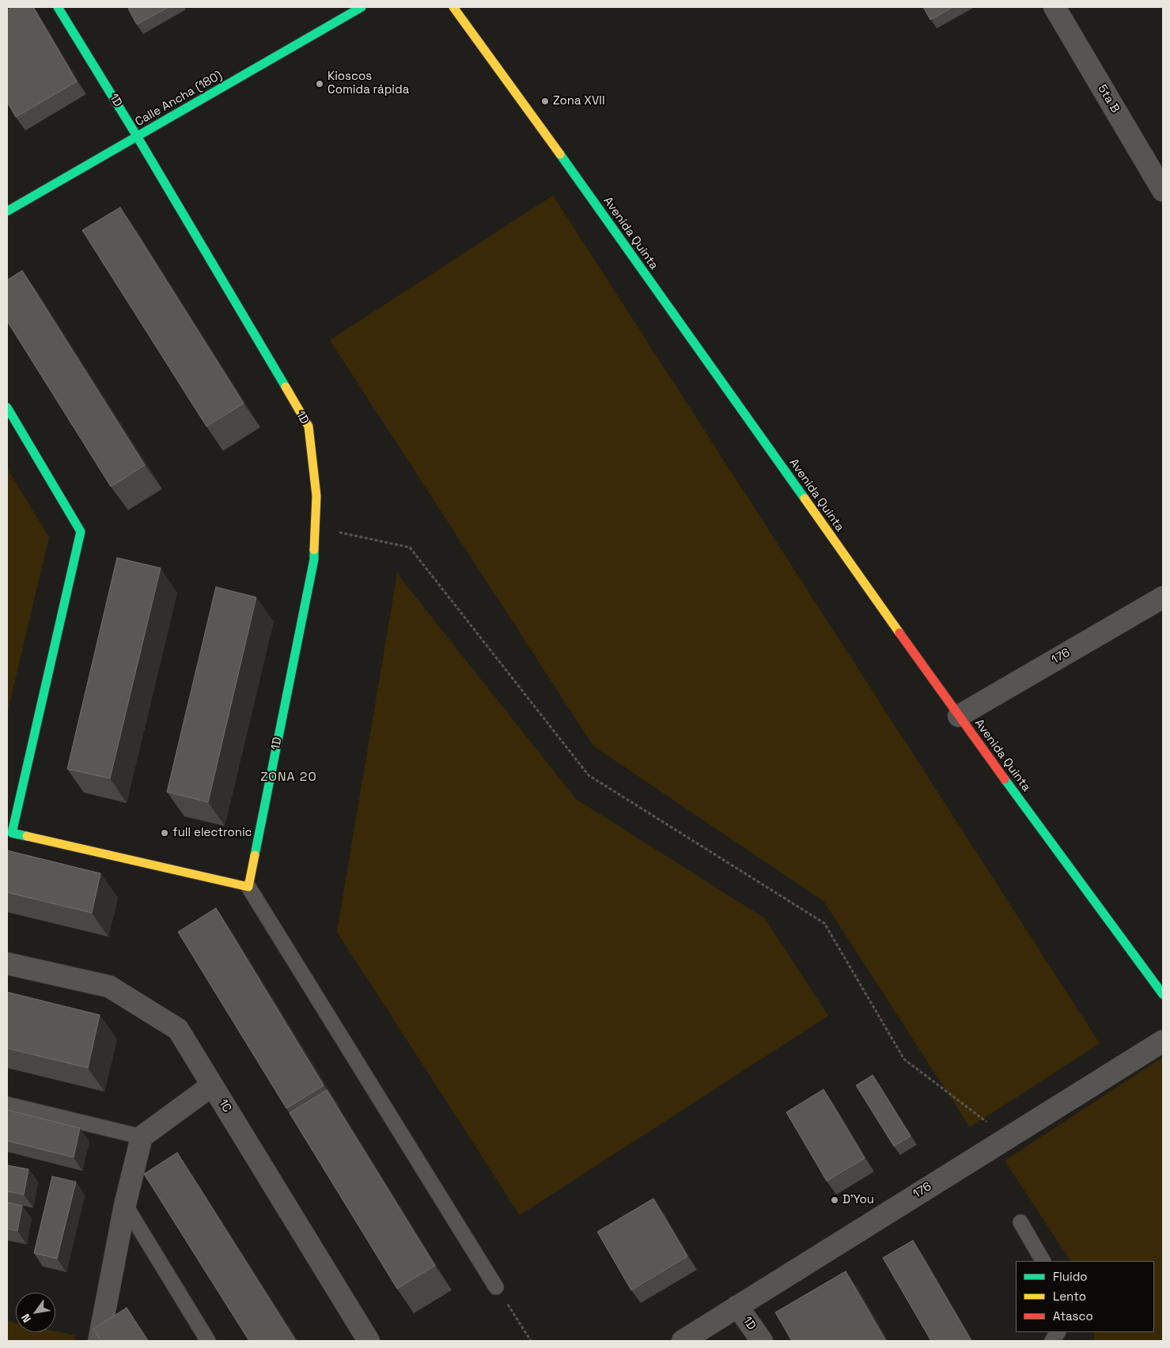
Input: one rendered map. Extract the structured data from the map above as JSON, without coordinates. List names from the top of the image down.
{
  "streets": {
    "street": [
      "Calle Ancha (180)",
      "5ta B",
      "1D",
      "Avenida Quinta",
      "176",
      "1C"
    ]
  },
  "crossings": [
    ["Calle Ancha (180)", "1D"],
    ["1D", "176"],
    ["Avenida Quinta", "176"]
  ],
  "districts": ["ZONA 20"],
  "places": [
    "Kioscos Comida rápida",
    "Zona XVII",
    "full electronic",
    "D'You"
  ],
  "legend": ["Fluido", "Lento", "Atasco"],
  "north": "bottom left"
}
